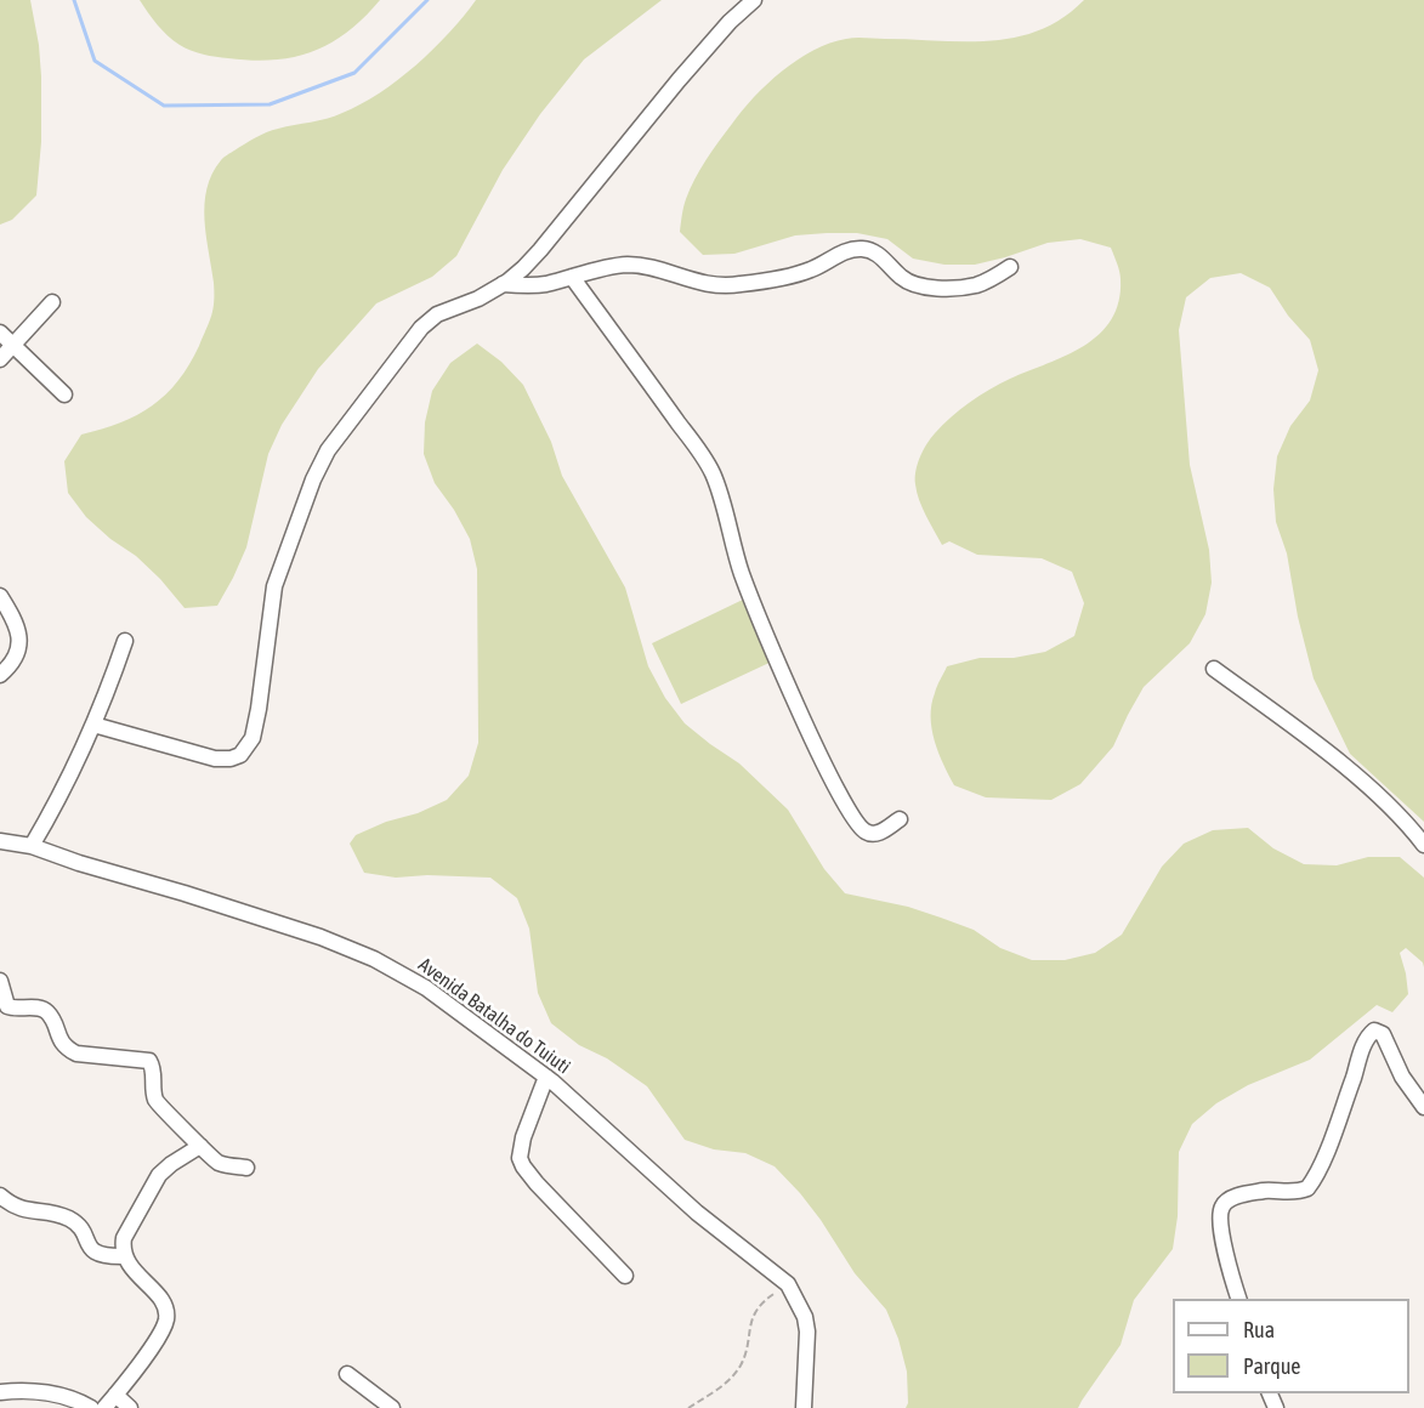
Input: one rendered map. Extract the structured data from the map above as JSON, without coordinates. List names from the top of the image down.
{
  "streets": {
    "street": ["Avenida Batalha do Tuiuti"]
  },
  "legend": ["Rua", "Parque"]
}
